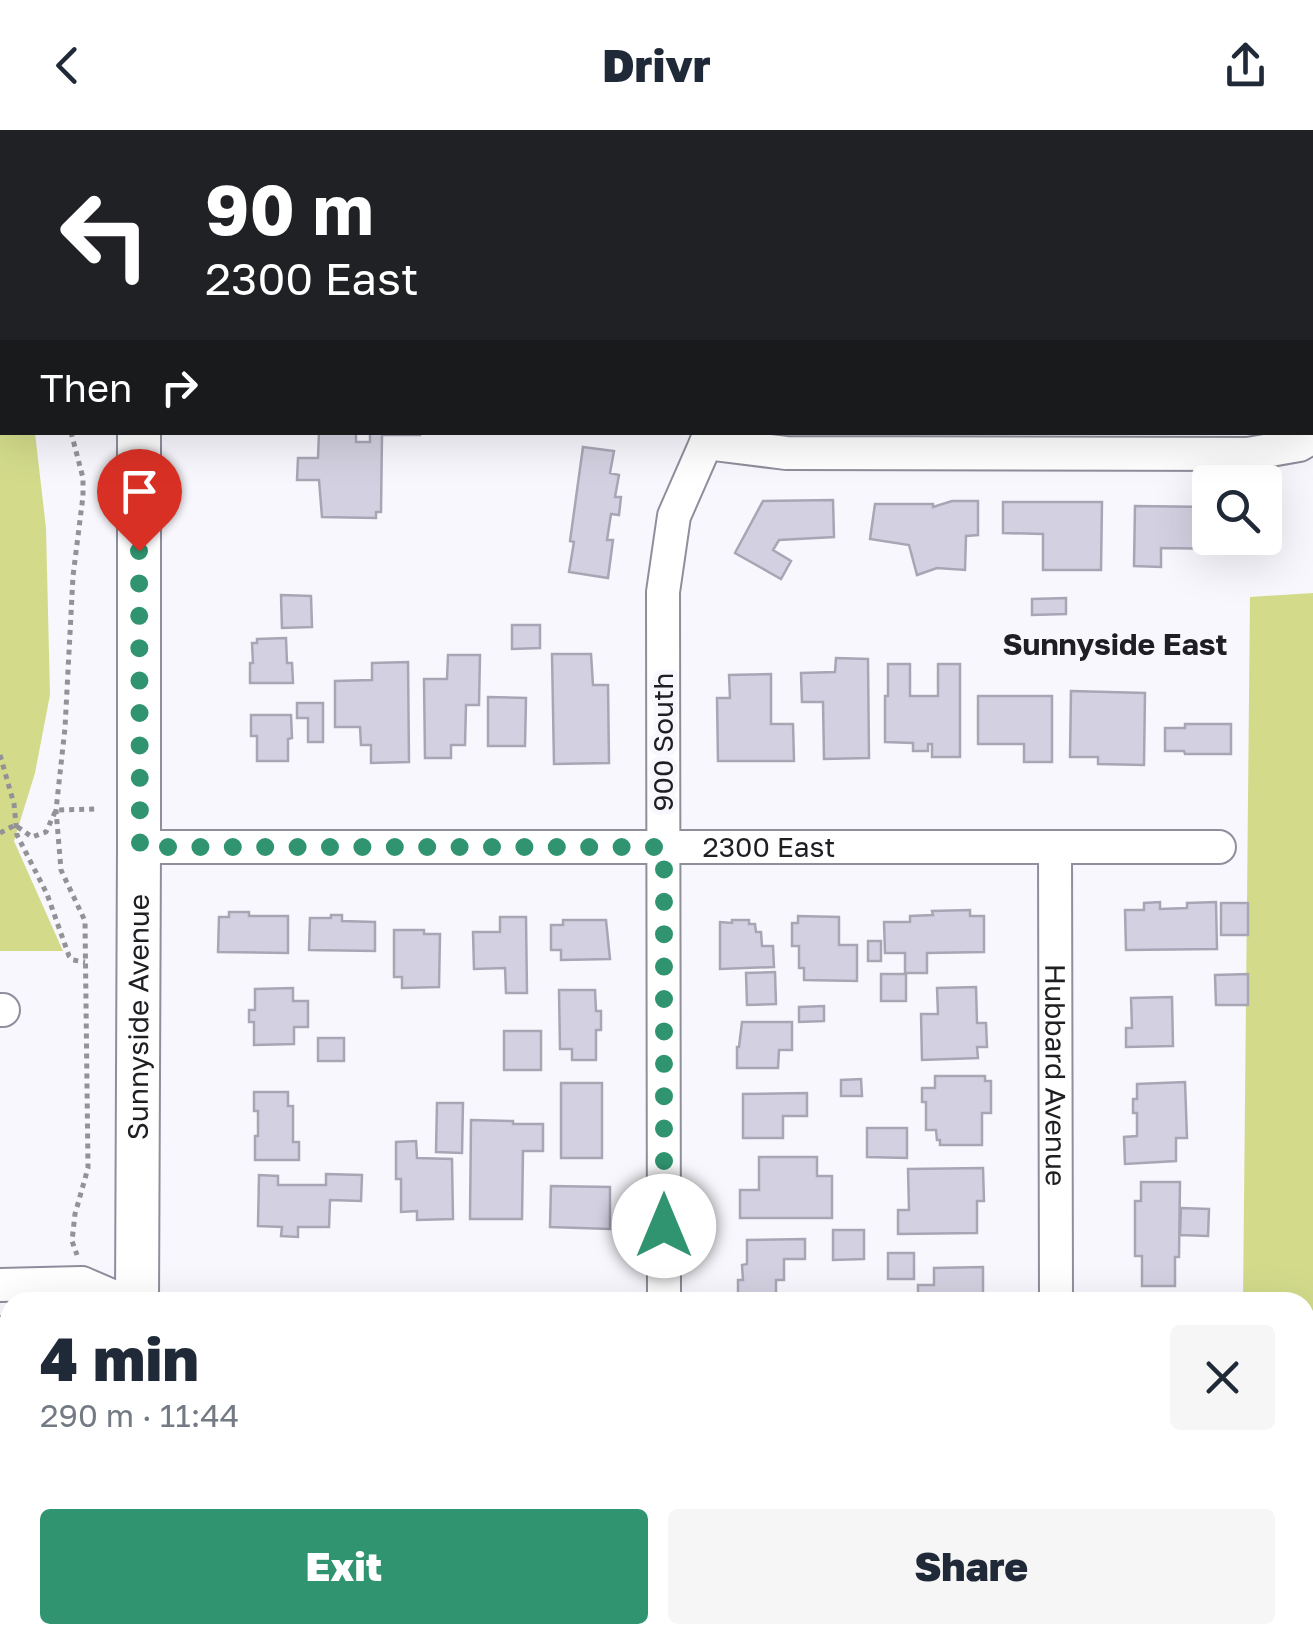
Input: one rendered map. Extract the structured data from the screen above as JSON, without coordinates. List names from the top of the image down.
{
  "streets": {
    "main road": ["Sunnyside Avenue"],
    "street": ["900 South", "2300 East", "Hubbard Avenue"]
  },
  "crossings": [
    ["900 South", "2300 East"],
    ["2300 East", "Sunnyside Avenue"],
    ["2300 East", "Hubbard Avenue"]
  ],
  "districts": ["Sunnyside East"],
  "page": {
    "header": "Drivr",
    "turn": ["90 m", "2300 East"],
    "then": "Then",
    "heading": ["4 min", "290 m · 11:44"],
    "buttons": ["Exit", "Share"]
  }
}
